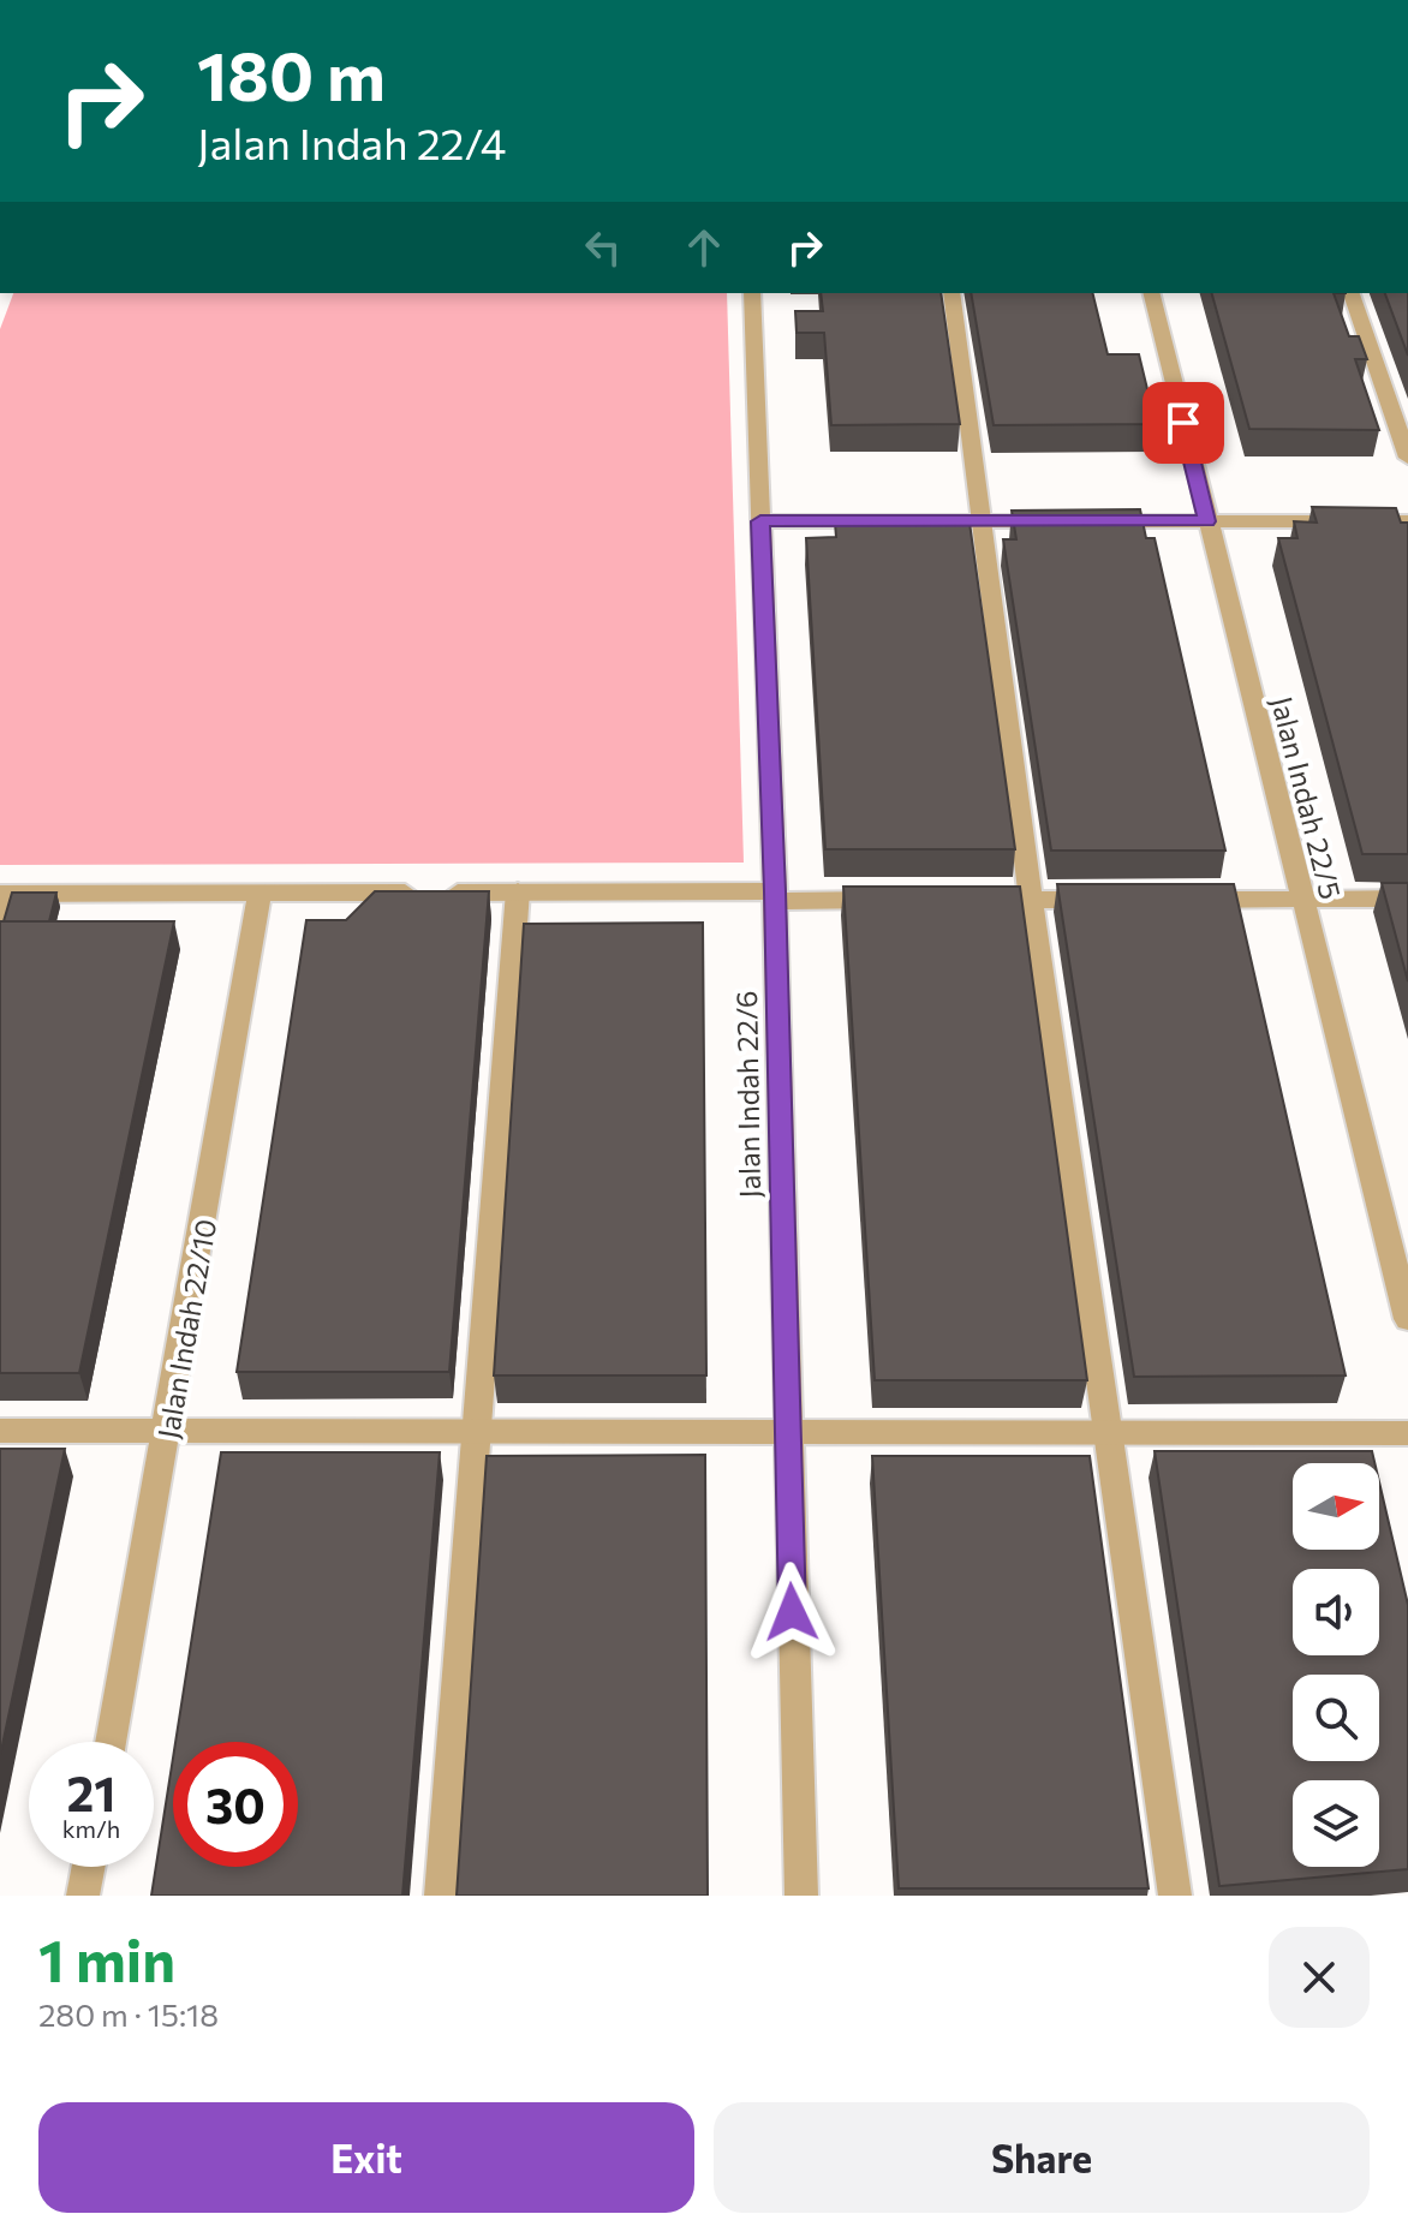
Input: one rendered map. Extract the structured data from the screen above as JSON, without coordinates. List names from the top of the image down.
{
  "streets": {
    "street": ["Jalan Indah 22/5", "Jalan Indah 22/6", "Jalan Indah 22/10"]
  },
  "north": "right",
  "page": {
    "turn": ["180 m", "Jalan Indah 22/4"],
    "speed": "21 km/h",
    "limit": "30",
    "heading": ["1 min", "280 m · 15:18"],
    "buttons": ["Exit", "Share"]
  }
}
